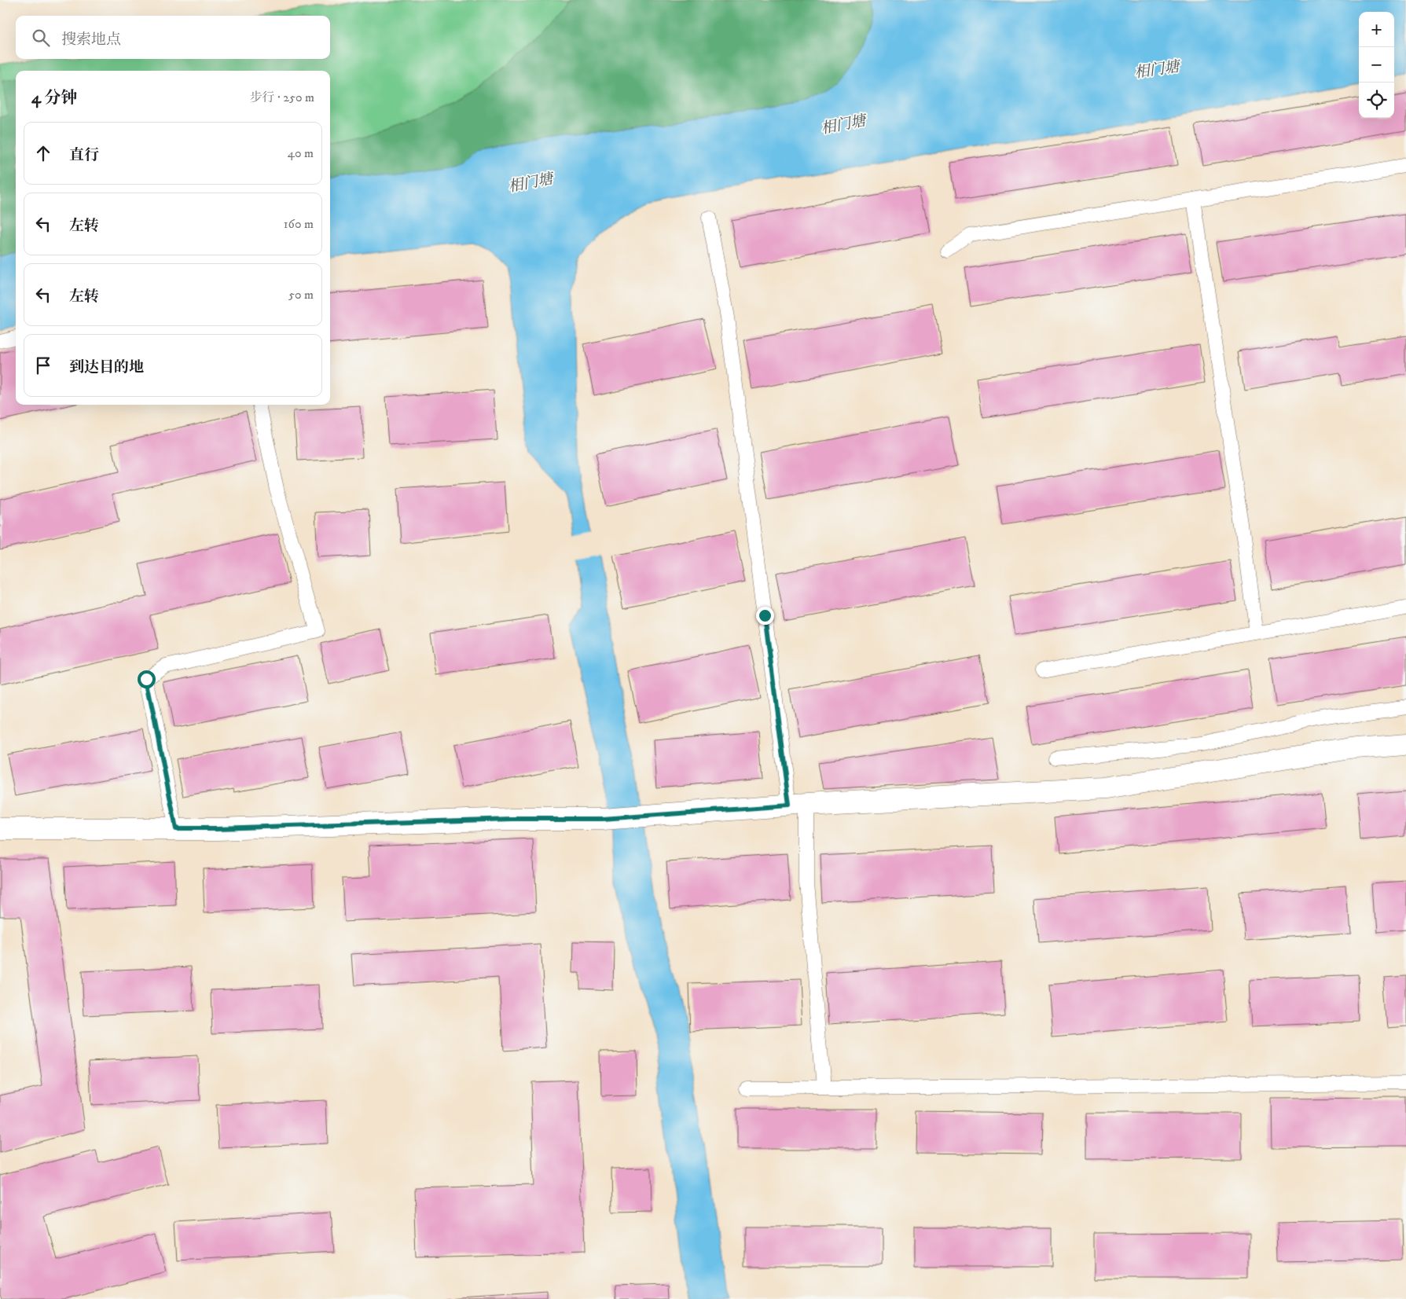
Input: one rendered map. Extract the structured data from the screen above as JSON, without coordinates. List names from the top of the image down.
{
  "water": ["相门塘"],
  "page": {
    "map_buttons": ["+", "−"],
    "search": "搜索地点",
    "heading": ["4 分钟", "步行 · 250 m"],
    "list": [
      ["直行", "40 m"],
      ["左转", "160 m"],
      ["左转", "50 m"],
      "到达目的地"
    ]
  }
}
